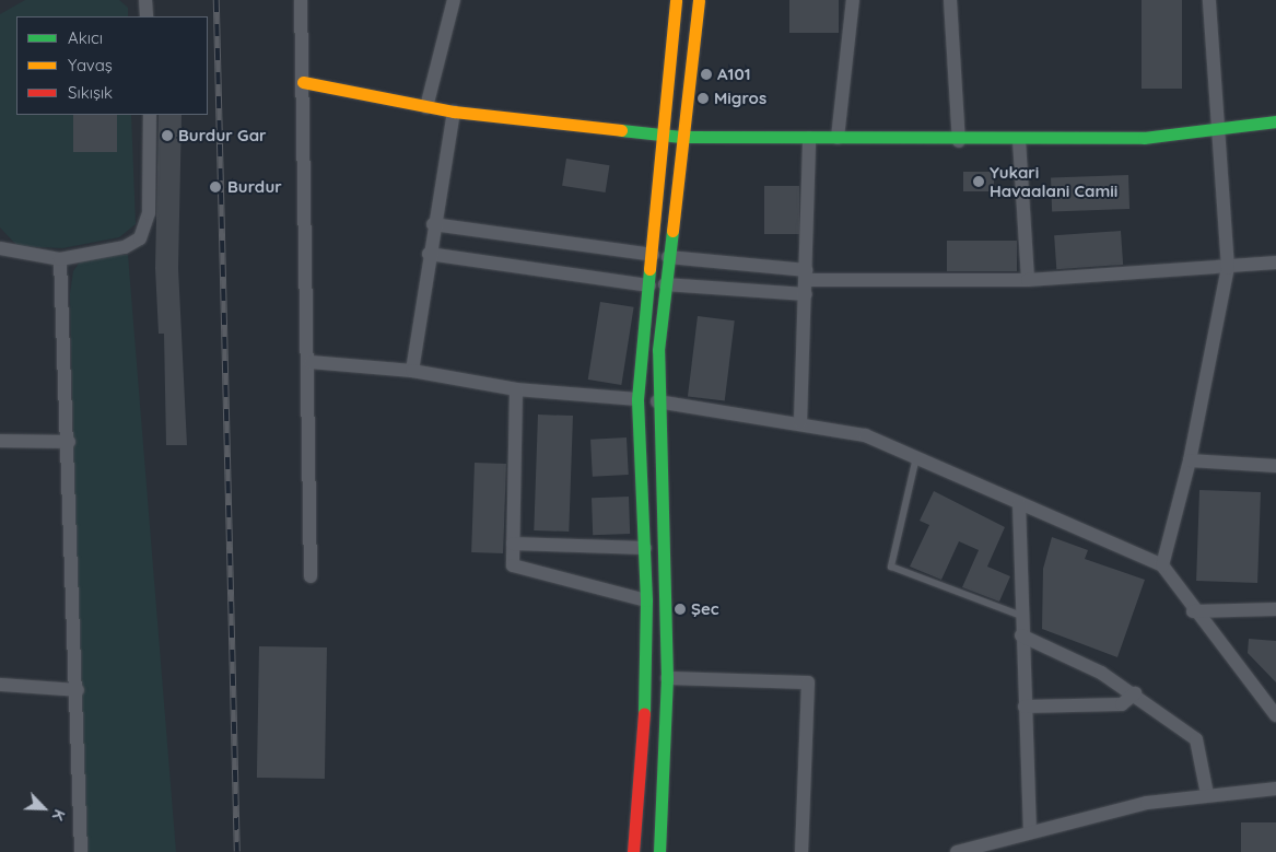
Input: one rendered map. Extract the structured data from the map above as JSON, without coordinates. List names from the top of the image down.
{
  "places": [
    "A101",
    "Migros",
    "Burdur Gar",
    "Yukari Havaalani Camii",
    "Burdur",
    "Şec"
  ],
  "legend": ["Akıcı", "Yavaş", "Sıkışık"],
  "north": "bottom right"
}
